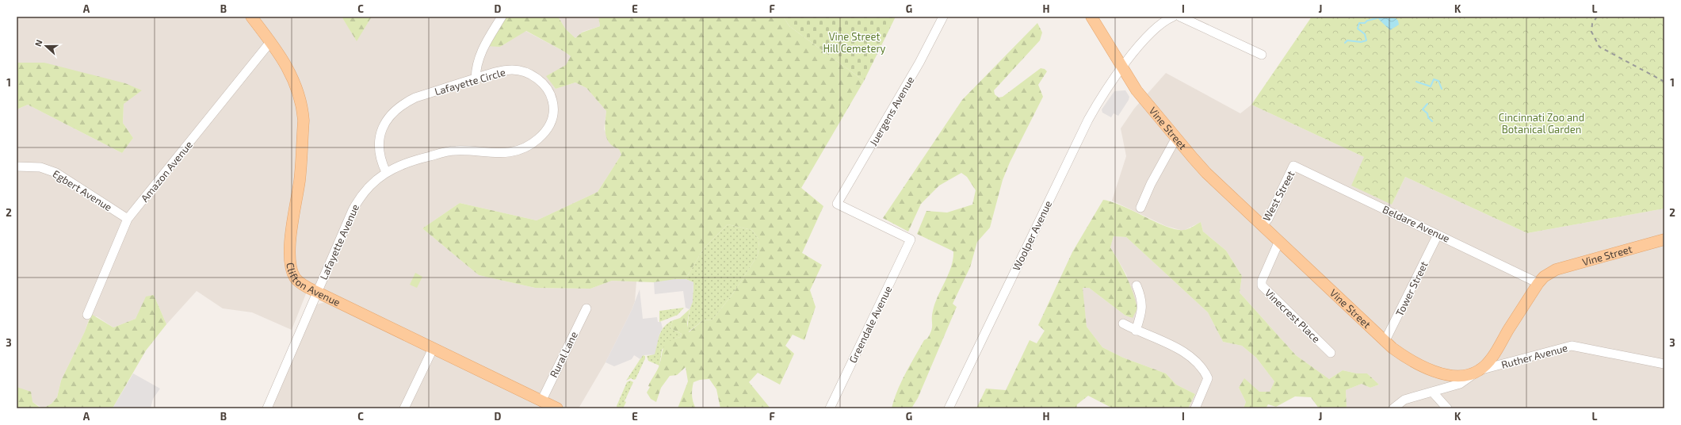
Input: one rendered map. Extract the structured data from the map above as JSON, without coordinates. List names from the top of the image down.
{
  "streets": {
    "main road": ["Vine Street", "Clifton Avenue"],
    "street": [
      "Lafayette Circle",
      "Juergens Avenue",
      "Amazon Avenue",
      "Egbert Avenue",
      "West Street",
      "Beldare Avenue",
      "Woolper Avenue",
      "Lafayette Avenue",
      "Tower Street",
      "Vinecrest Place",
      "Greendale Avenue",
      "Rural Lane",
      "Ruther Avenue"
    ]
  },
  "crossings": [
    ["Lafayette Circle", "Lafayette Avenue"],
    ["Juergens Avenue", "Greendale Avenue"],
    ["Vine Street", "West Street"],
    ["Vine Street", "Beldare Avenue"],
    ["Vine Street", "Woolper Avenue"],
    ["Vine Street", "Tower Street"],
    ["Vine Street", "Vinecrest Place"],
    ["Vine Street", "Ruther Avenue"],
    ["Amazon Avenue", "Egbert Avenue"],
    ["Amazon Avenue", "Clifton Avenue"],
    ["West Street", "Beldare Avenue"],
    ["Beldare Avenue", "Tower Street"],
    ["Lafayette Avenue", "Clifton Avenue"],
    ["Clifton Avenue", "Rural Lane"]
  ],
  "parks": ["Vine Street Hill Cemetery", "Cincinnati Zoo and Botanical Garden"],
  "north": "left",
  "grid": {
    "columns": [
      "A",
      "B",
      "C",
      "D",
      "E",
      "F",
      "G",
      "H",
      "I",
      "J",
      "K",
      "L"
    ],
    "rows": ["1", "2", "3"]
  }
}
